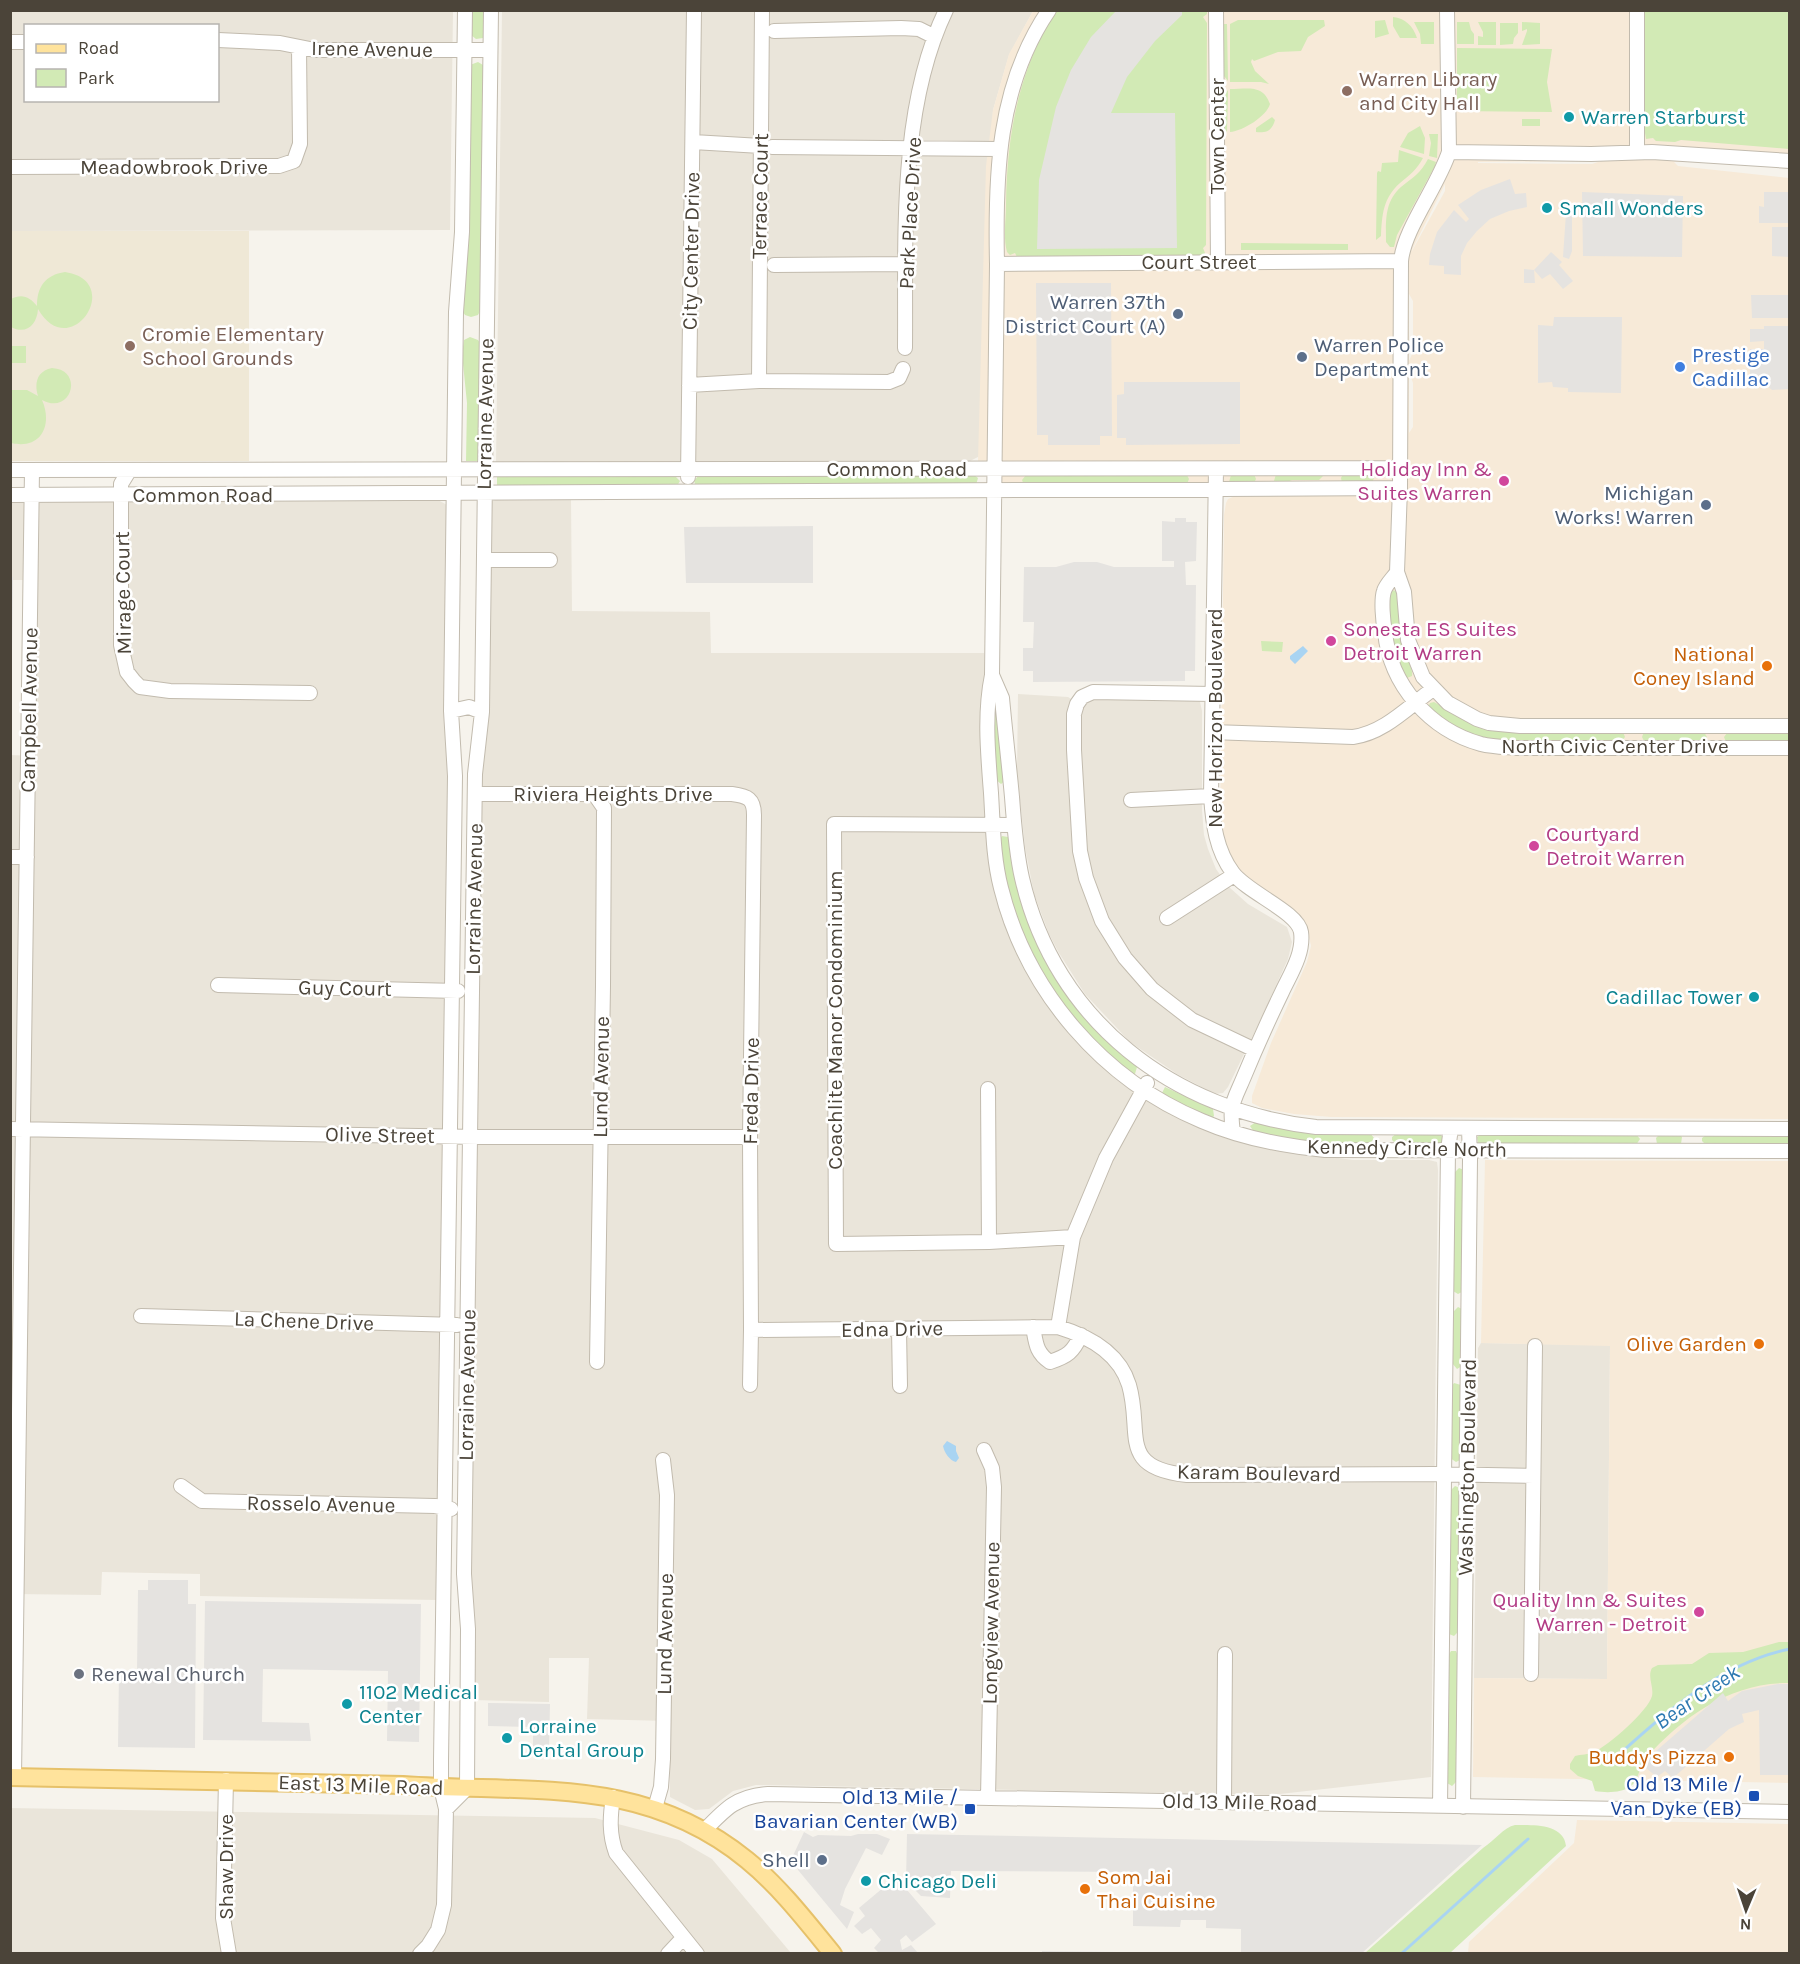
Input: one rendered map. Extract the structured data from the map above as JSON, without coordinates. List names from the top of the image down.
{
  "streets": {
    "main road": ["East 13 Mile Road"],
    "street": [
      "Irene Avenue",
      "Town Center",
      "Meadowbrook Drive",
      "Terrace Court",
      "Park Place Drive",
      "City Center Drive",
      "Court Street",
      "Lorraine Avenue",
      "Common Road",
      "Mirage Court",
      "Campbell Avenue",
      "New Horizon Boulevard",
      "North Civic Center Drive",
      "Riviera Heights Drive",
      "Guy Court",
      "Coachlite Manor Condominium",
      "Lund Avenue",
      "Freda Drive",
      "Olive Street",
      "Kennedy Circle North",
      "La Chene Drive",
      "Edna Drive",
      "Washington Boulevard",
      "Karam Boulevard",
      "Rosselo Avenue",
      "Longview Avenue",
      "Old 13 Mile Road",
      "Shaw Drive"
    ]
  },
  "crossings": [
    ["Irene Avenue", "Meadowbrook Drive"],
    ["Irene Avenue", "Lorraine Avenue"],
    ["Town Center", "Court Street"],
    ["City Center Drive", "Common Road"],
    ["Court Street", "North Civic Center Drive"],
    ["Court Street", "Kennedy Circle North"],
    ["Lorraine Avenue", "Common Road"],
    ["Lorraine Avenue", "Riviera Heights Drive"],
    ["Lorraine Avenue", "Guy Court"],
    ["Lorraine Avenue", "Olive Street"],
    ["Lorraine Avenue", "La Chene Drive"],
    ["Lorraine Avenue", "Rosselo Avenue"],
    ["Lorraine Avenue", "East 13 Mile Road"],
    ["Common Road", "Mirage Court"],
    ["Common Road", "Campbell Avenue"],
    ["Common Road", "New Horizon Boulevard"],
    ["Common Road", "North Civic Center Drive"],
    ["Common Road", "Kennedy Circle North"],
    ["Campbell Avenue", "Olive Street"],
    ["Campbell Avenue", "East 13 Mile Road"],
    ["New Horizon Boulevard", "Kennedy Circle North"],
    ["Riviera Heights Drive", "Lund Avenue"],
    ["Riviera Heights Drive", "Freda Drive"],
    ["Coachlite Manor Condominium", "Kennedy Circle North"],
    ["Lund Avenue", "Olive Street"],
    ["Lund Avenue", "East 13 Mile Road"],
    ["Freda Drive", "Olive Street"],
    ["Freda Drive", "Edna Drive"],
    ["Kennedy Circle North", "Washington Boulevard"],
    ["Edna Drive", "Karam Boulevard"],
    ["Washington Boulevard", "Karam Boulevard"],
    ["Washington Boulevard", "Old 13 Mile Road"],
    ["Longview Avenue", "Old 13 Mile Road"],
    ["East 13 Mile Road", "Old 13 Mile Road"],
    ["East 13 Mile Road", "Shaw Drive"]
  ],
  "water": ["Bear Creek"],
  "places": {
    "other": [
      "Warren Library and City Hall",
      "Warren Starburst",
      "Small Wonders",
      "Warren 37th District Court (A)",
      "Cromie Elementary School Grounds",
      "Warren Police Department",
      "Prestige Cadillac",
      "Holiday Inn & Suites Warren",
      "Michigan Works! Warren",
      "Sonesta ES Suites Detroit Warren",
      "National Coney Island",
      "Courtyard Detroit Warren",
      "Cadillac Tower",
      "Olive Garden",
      "Quality Inn & Suites Warren - Detroit",
      "Renewal Church",
      "1102 Medical Center",
      "Lorraine Dental Group",
      "Buddy's Pizza",
      "Shell",
      "Chicago Deli",
      "Som Jai Thai Cuisine"
    ],
    "transit": ["Old 13 Mile / Van Dyke (EB)", "Old 13 Mile / Bavarian Center (WB)"]
  },
  "legend": ["Road", "Park"],
  "north": "bottom"
}
